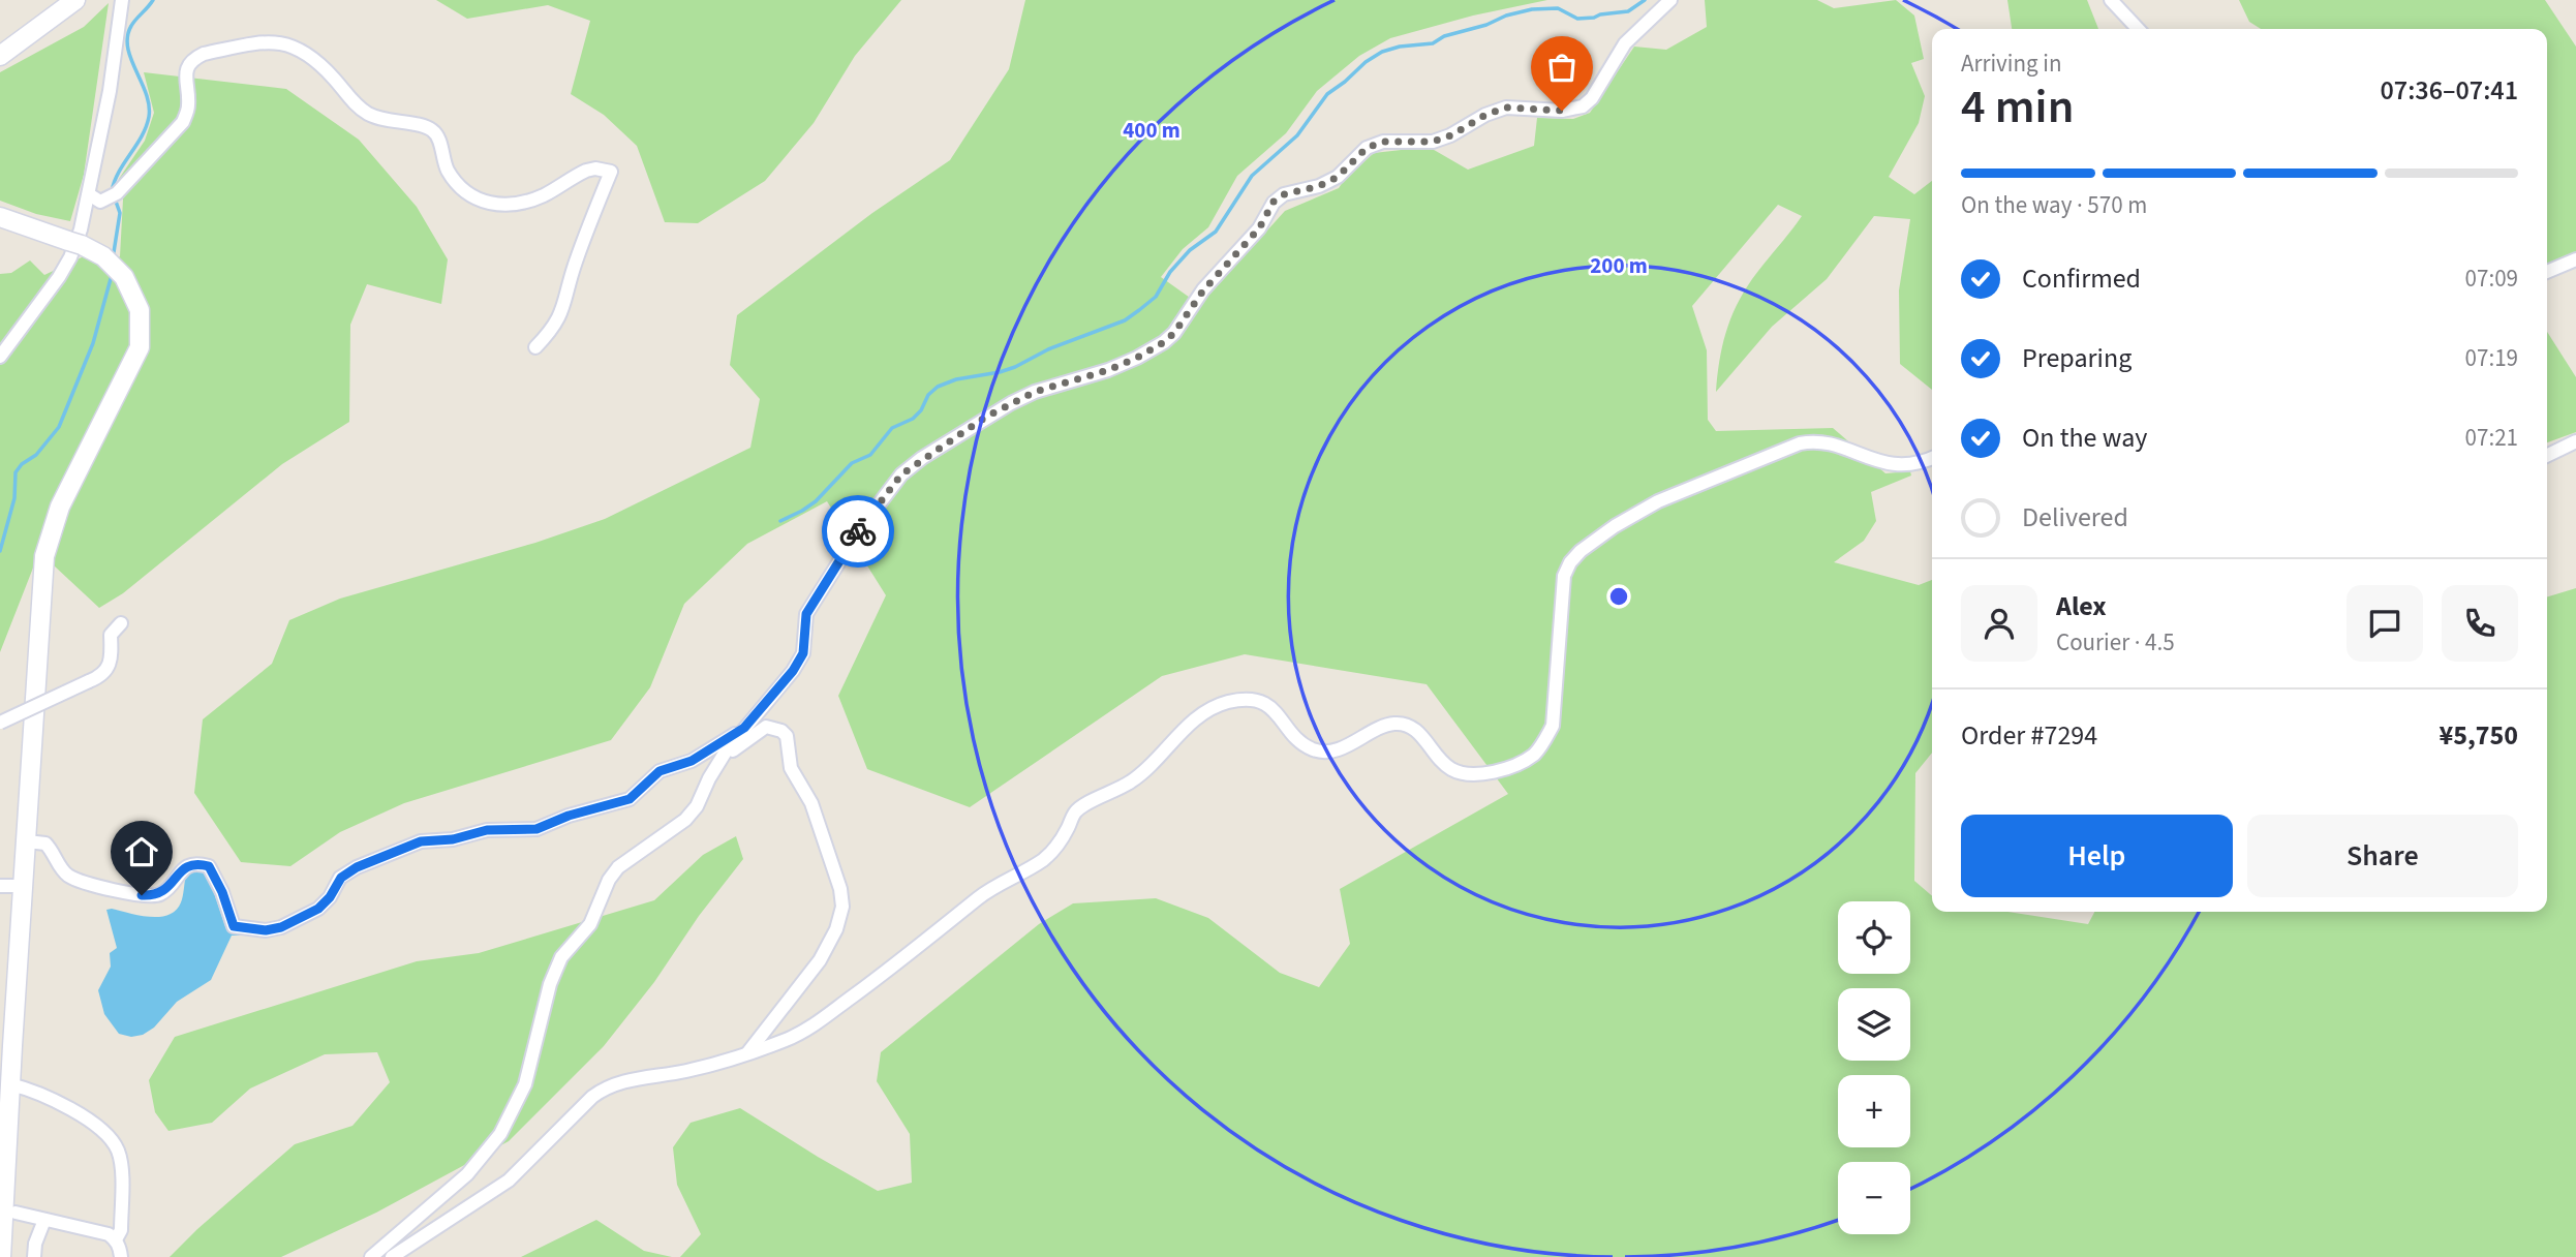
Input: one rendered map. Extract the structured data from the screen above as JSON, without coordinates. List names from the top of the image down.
{
  "page": {
    "heading": ["4 min", "Arriving in", "07:36–07:41"],
    "panel": [
      "Alex",
      "Courier · 4.5",
      "Order #7294",
      "¥5,750"
    ],
    "bar": "On the way · 570 m",
    "list": [
      ["Confirmed", "07:09"],
      ["Preparing", "07:19"],
      ["On the way", "07:21"],
      "Delivered"
    ],
    "buttons": ["Help", "Share"],
    "map_buttons": ["+", "−"]
  },
  "rings": ["400 m", "200 m"]
}
